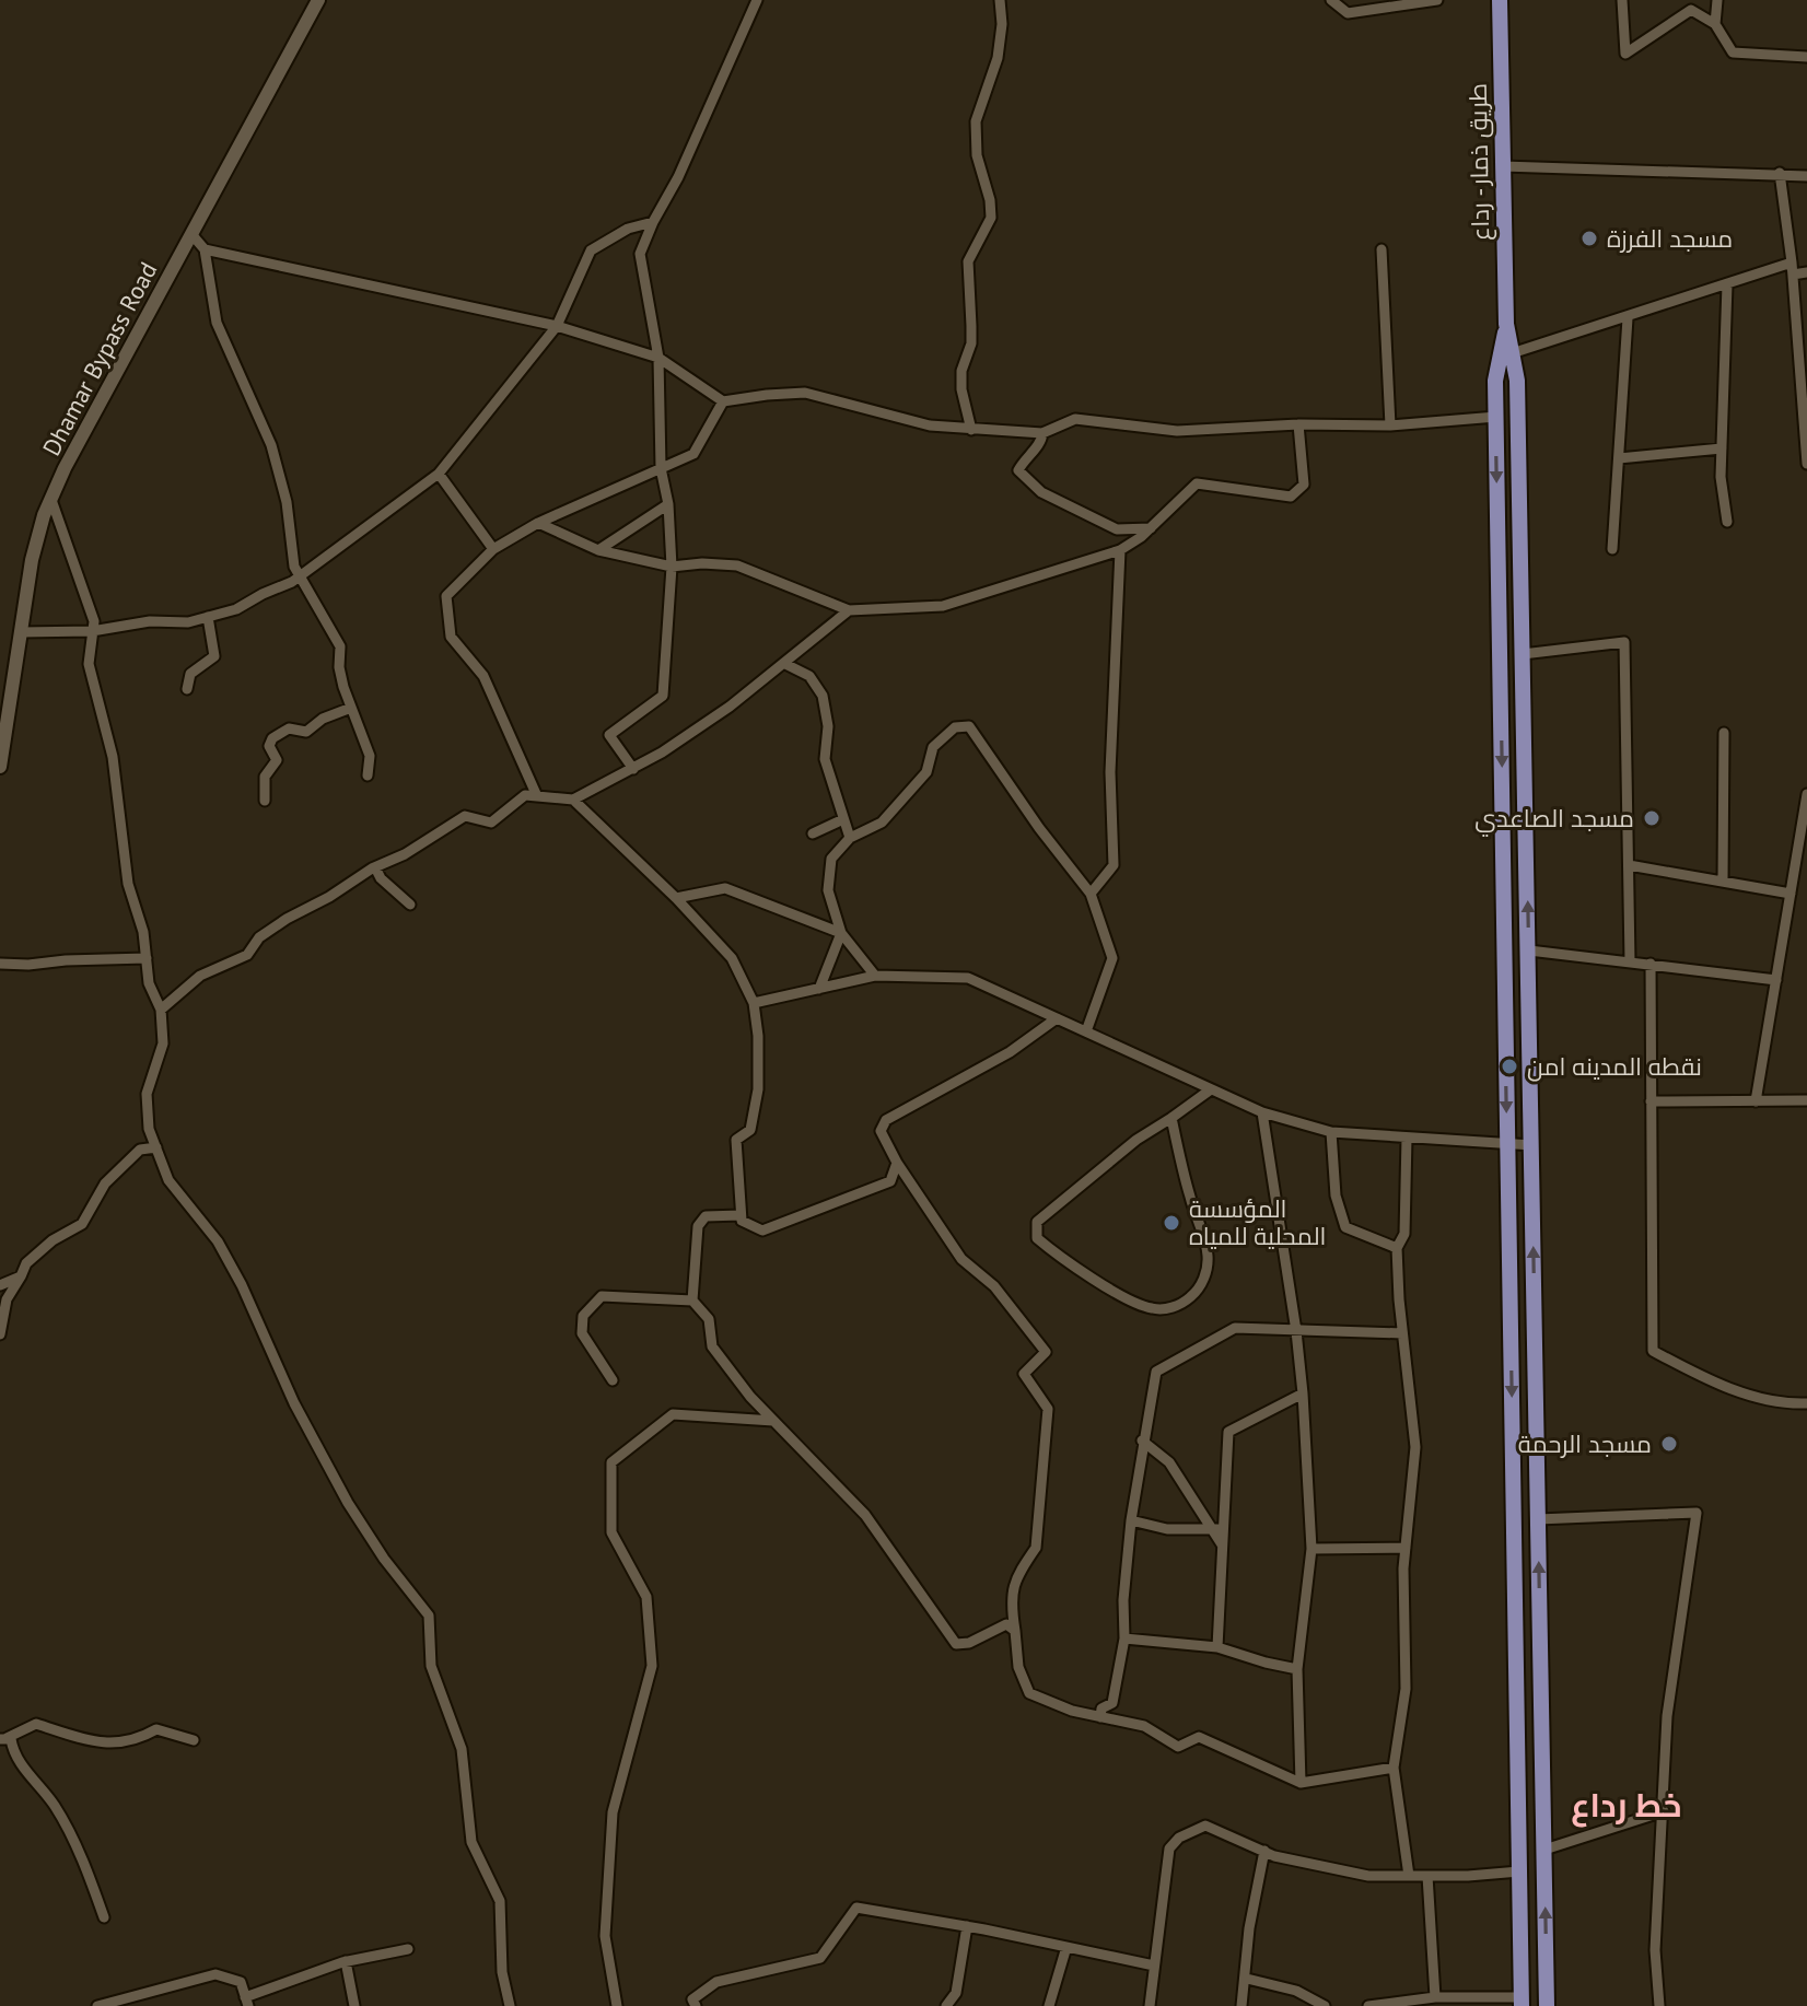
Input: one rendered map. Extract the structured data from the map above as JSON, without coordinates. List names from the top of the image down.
{
  "streets": {
    "main road": ["طريق ذمار - رداع", "Dhamar Bypass Road"]
  },
  "districts": ["خط رداع"],
  "places": [
    "مسجد الفرزة",
    "مسجد الصاعدي",
    "نقطه المدينه امن",
    "المؤسسة المحلية للمياه",
    "مسجد الرحمة"
  ]
}
